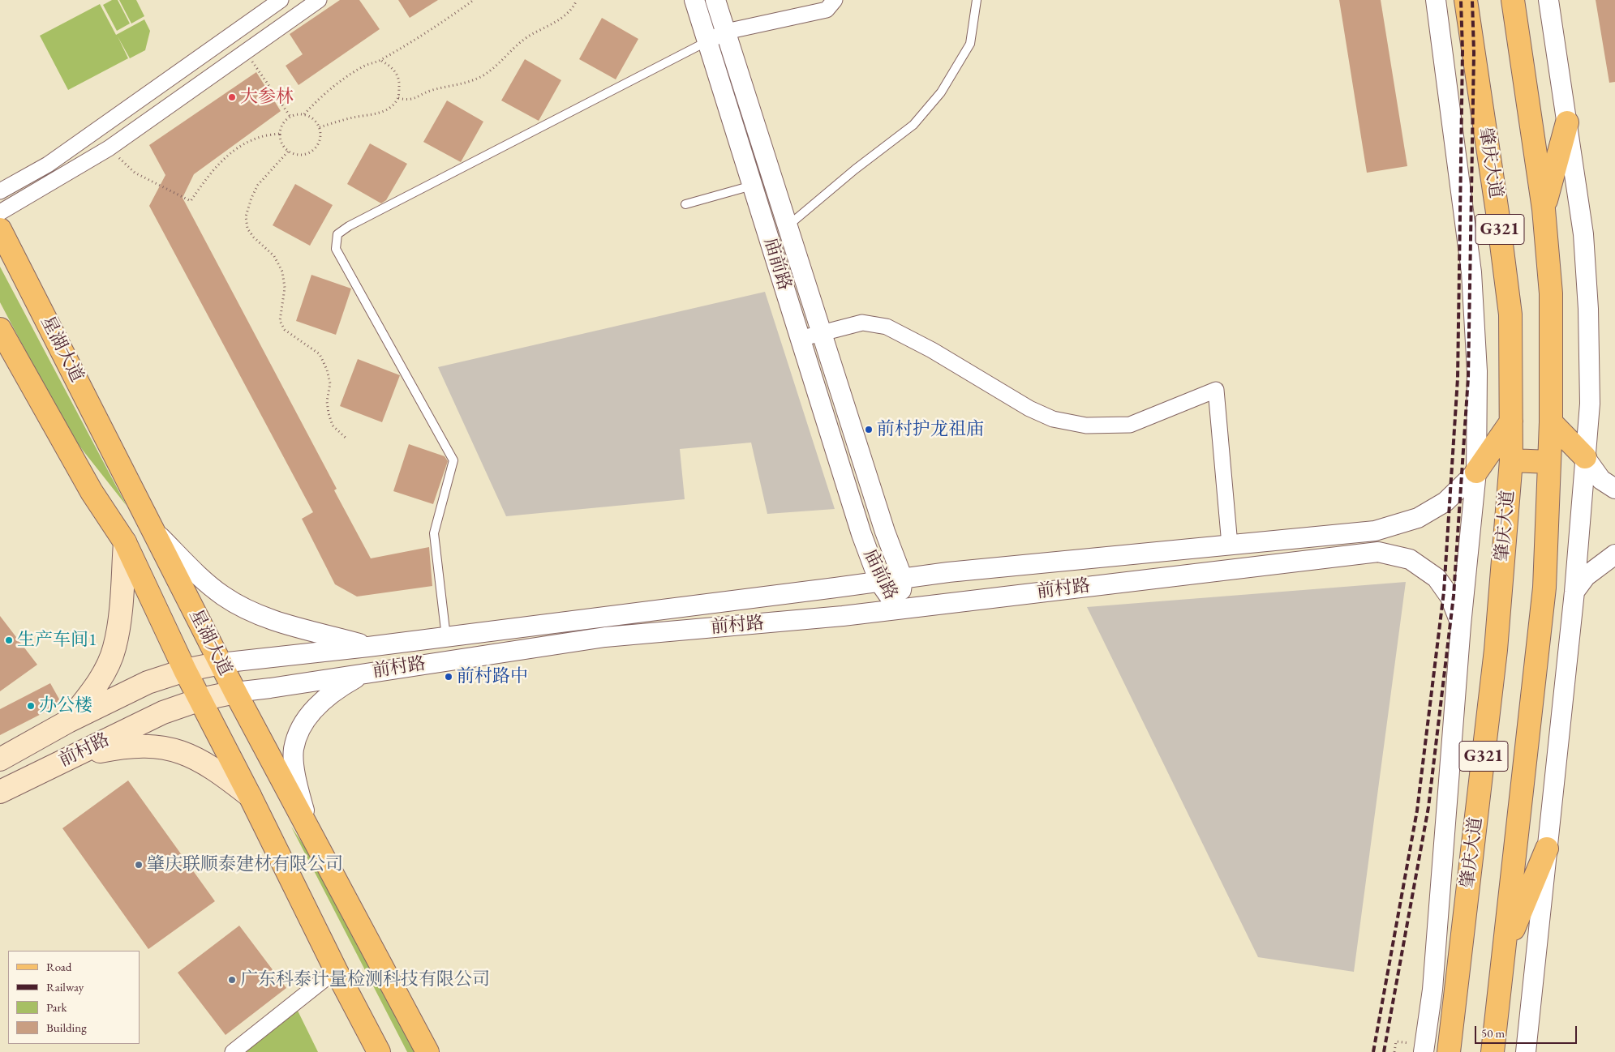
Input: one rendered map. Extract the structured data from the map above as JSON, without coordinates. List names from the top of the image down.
{
  "streets": {
    "main road": [
      "肇庆大道",
      "G321",
      "星湖大道",
      "前村路"
    ],
    "street": ["庙前路"]
  },
  "crossings": [
    ["庙前路", "前村路"],
    ["星湖大道", "前村路"]
  ],
  "places": [
    "大参林",
    "前村护龙祖庙",
    "生产车间1",
    "前村路中",
    "办公楼",
    "肇庆联顺泰建材有限公司",
    "广东科泰计量检测科技有限公司"
  ],
  "legend": [
    "Road",
    "Railway",
    "Park",
    "Building"
  ],
  "scale_bar": "50 m"
}
